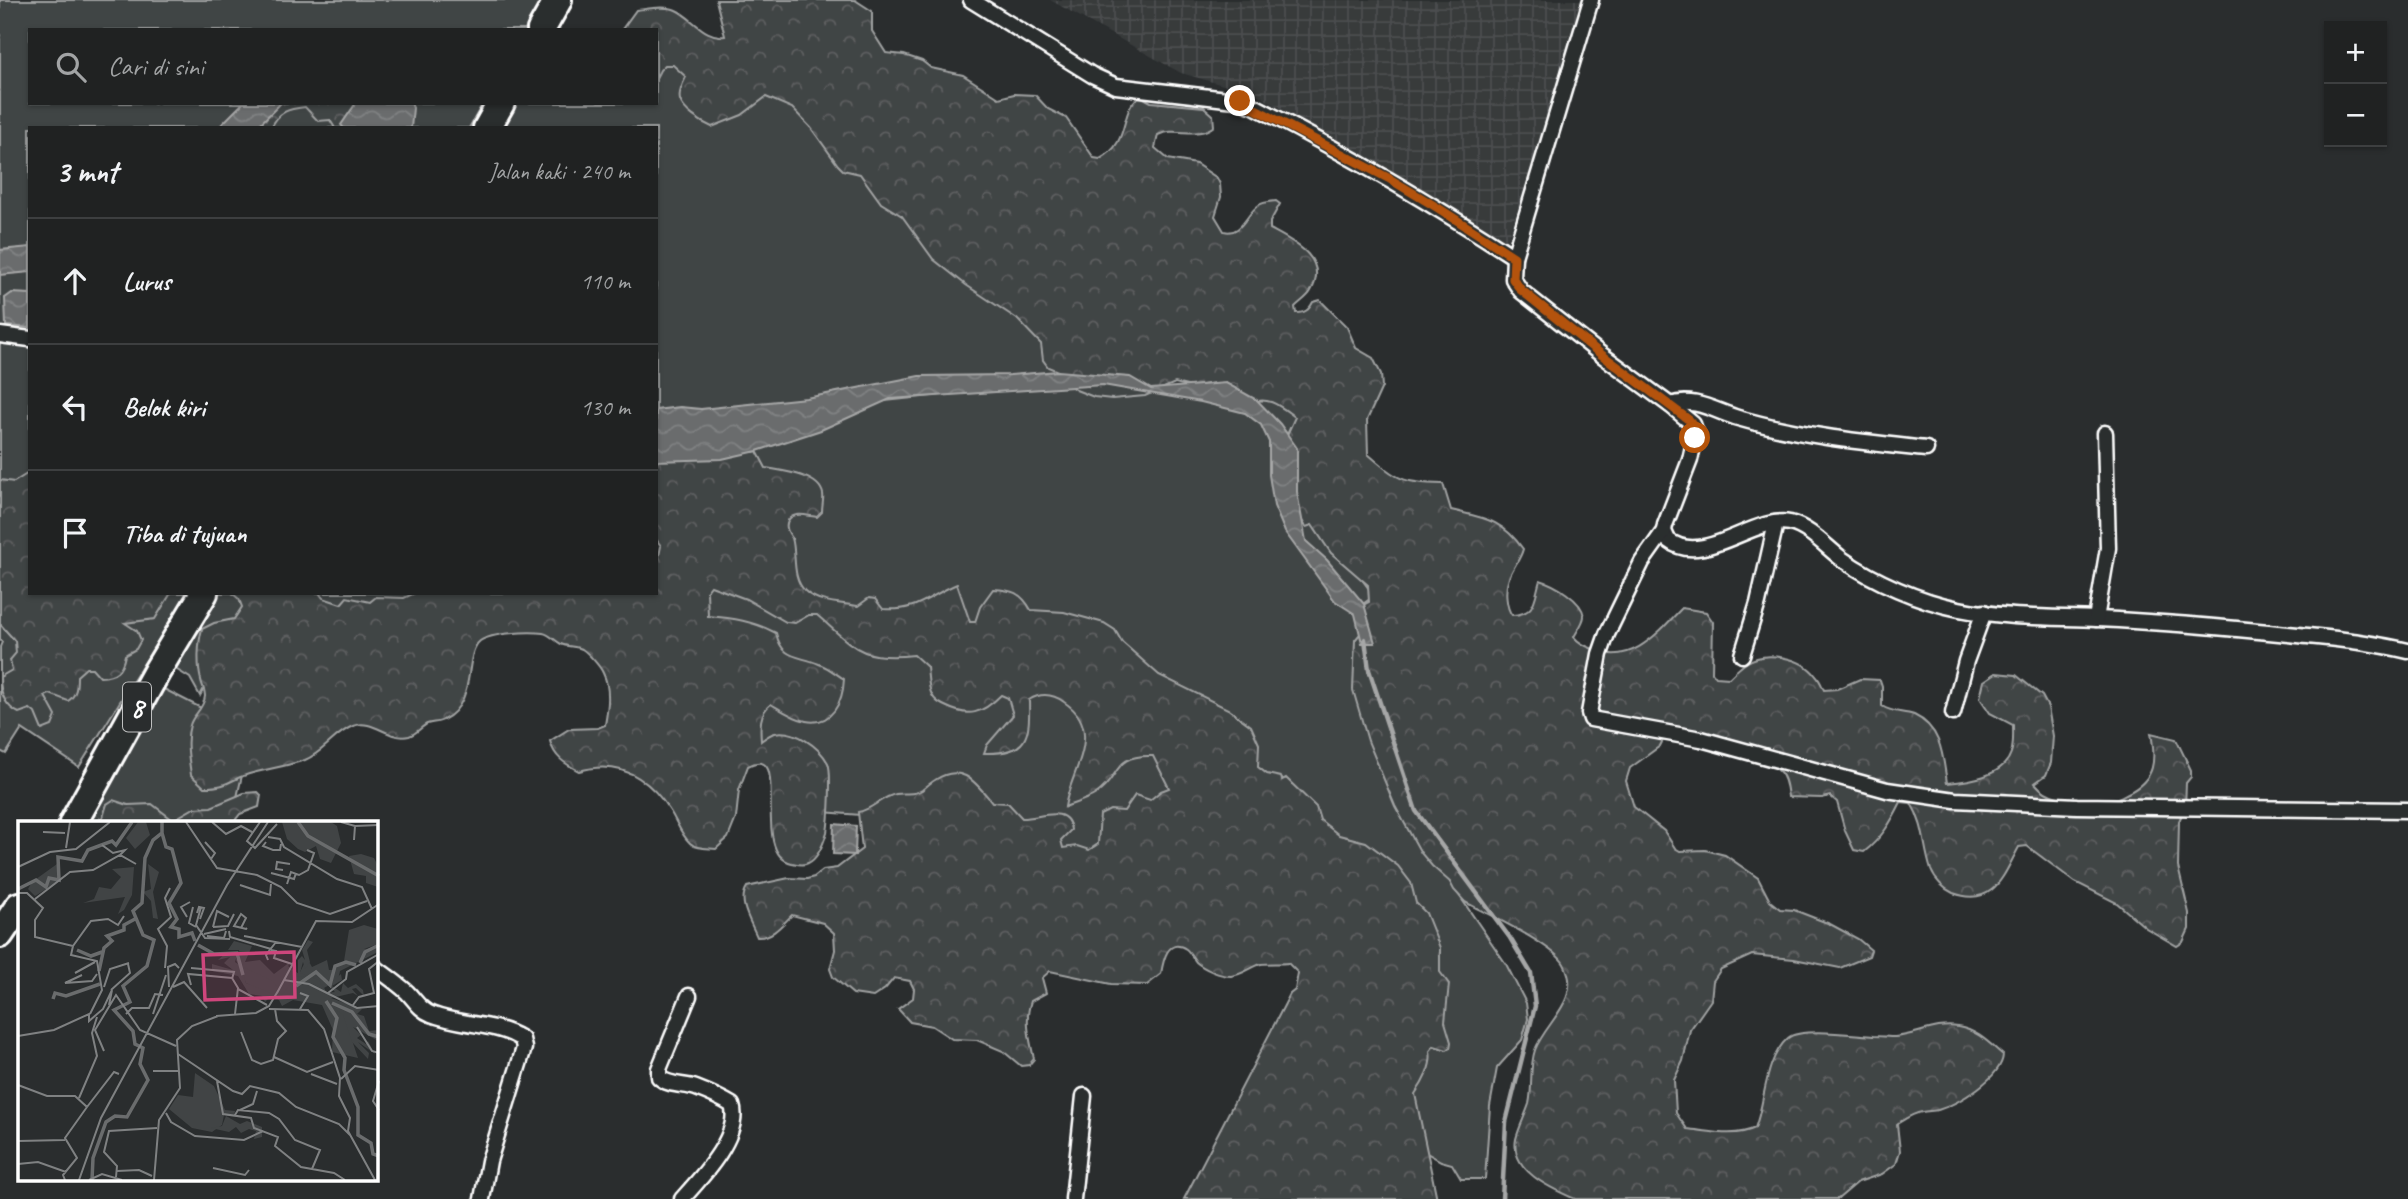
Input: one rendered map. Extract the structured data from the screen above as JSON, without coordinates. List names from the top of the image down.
{
  "streets": {
    "highway": ["8"]
  },
  "page": {
    "map_buttons": ["+", "−"],
    "search": "Cari di sini",
    "heading": ["3 mnt", "Jalan kaki · 240 m"],
    "list": [
      ["Lurus", "110 m"],
      ["Belok kiri", "130 m"],
      "Tiba di tujuan"
    ]
  }
}
